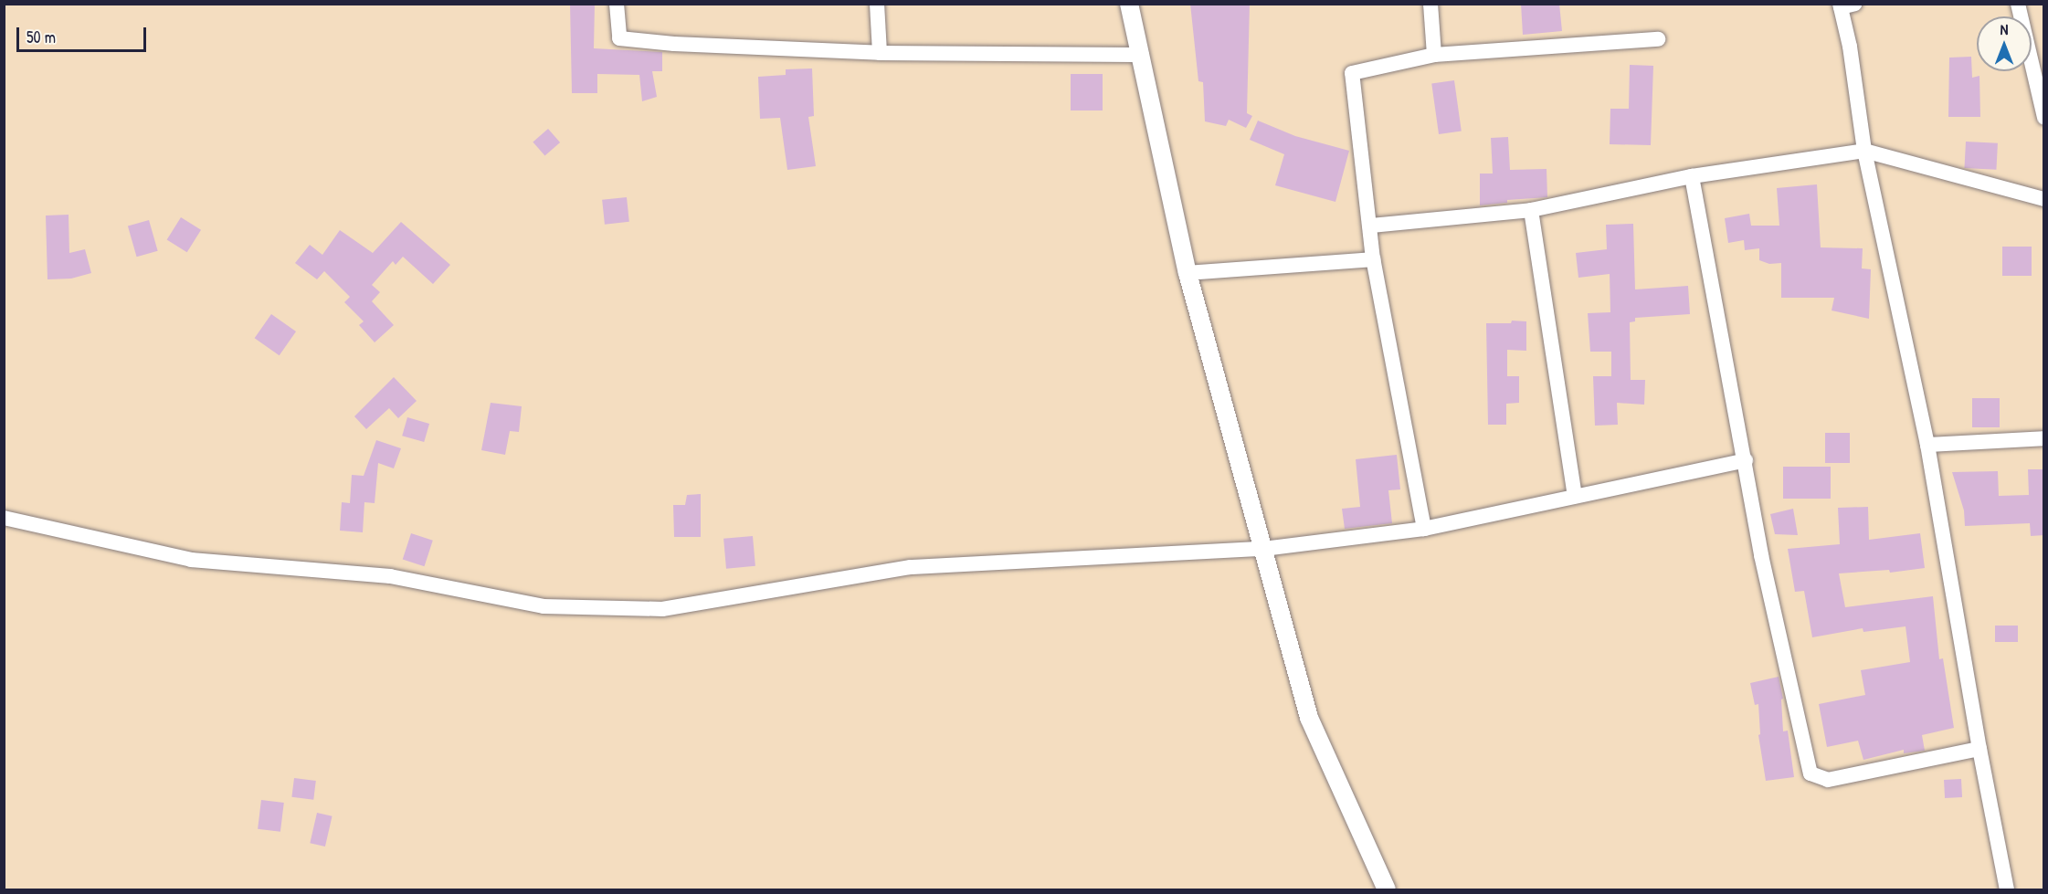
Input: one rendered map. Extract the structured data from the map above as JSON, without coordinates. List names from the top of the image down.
{
  "scale_bar": "50 m",
  "north": "top"
}
